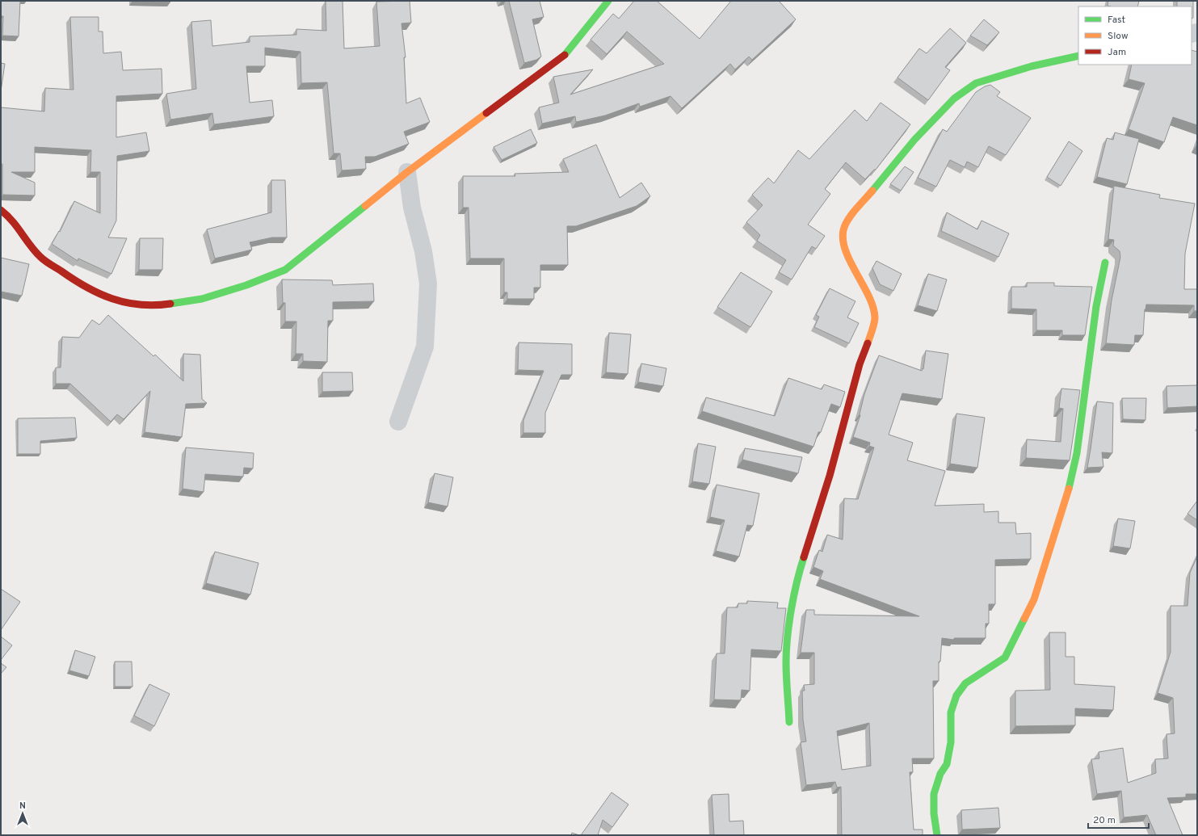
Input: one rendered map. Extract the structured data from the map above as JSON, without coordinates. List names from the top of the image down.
{
  "legend": ["Fast", "Slow", "Jam"],
  "scale_bar": "20 m",
  "north": "top"
}
